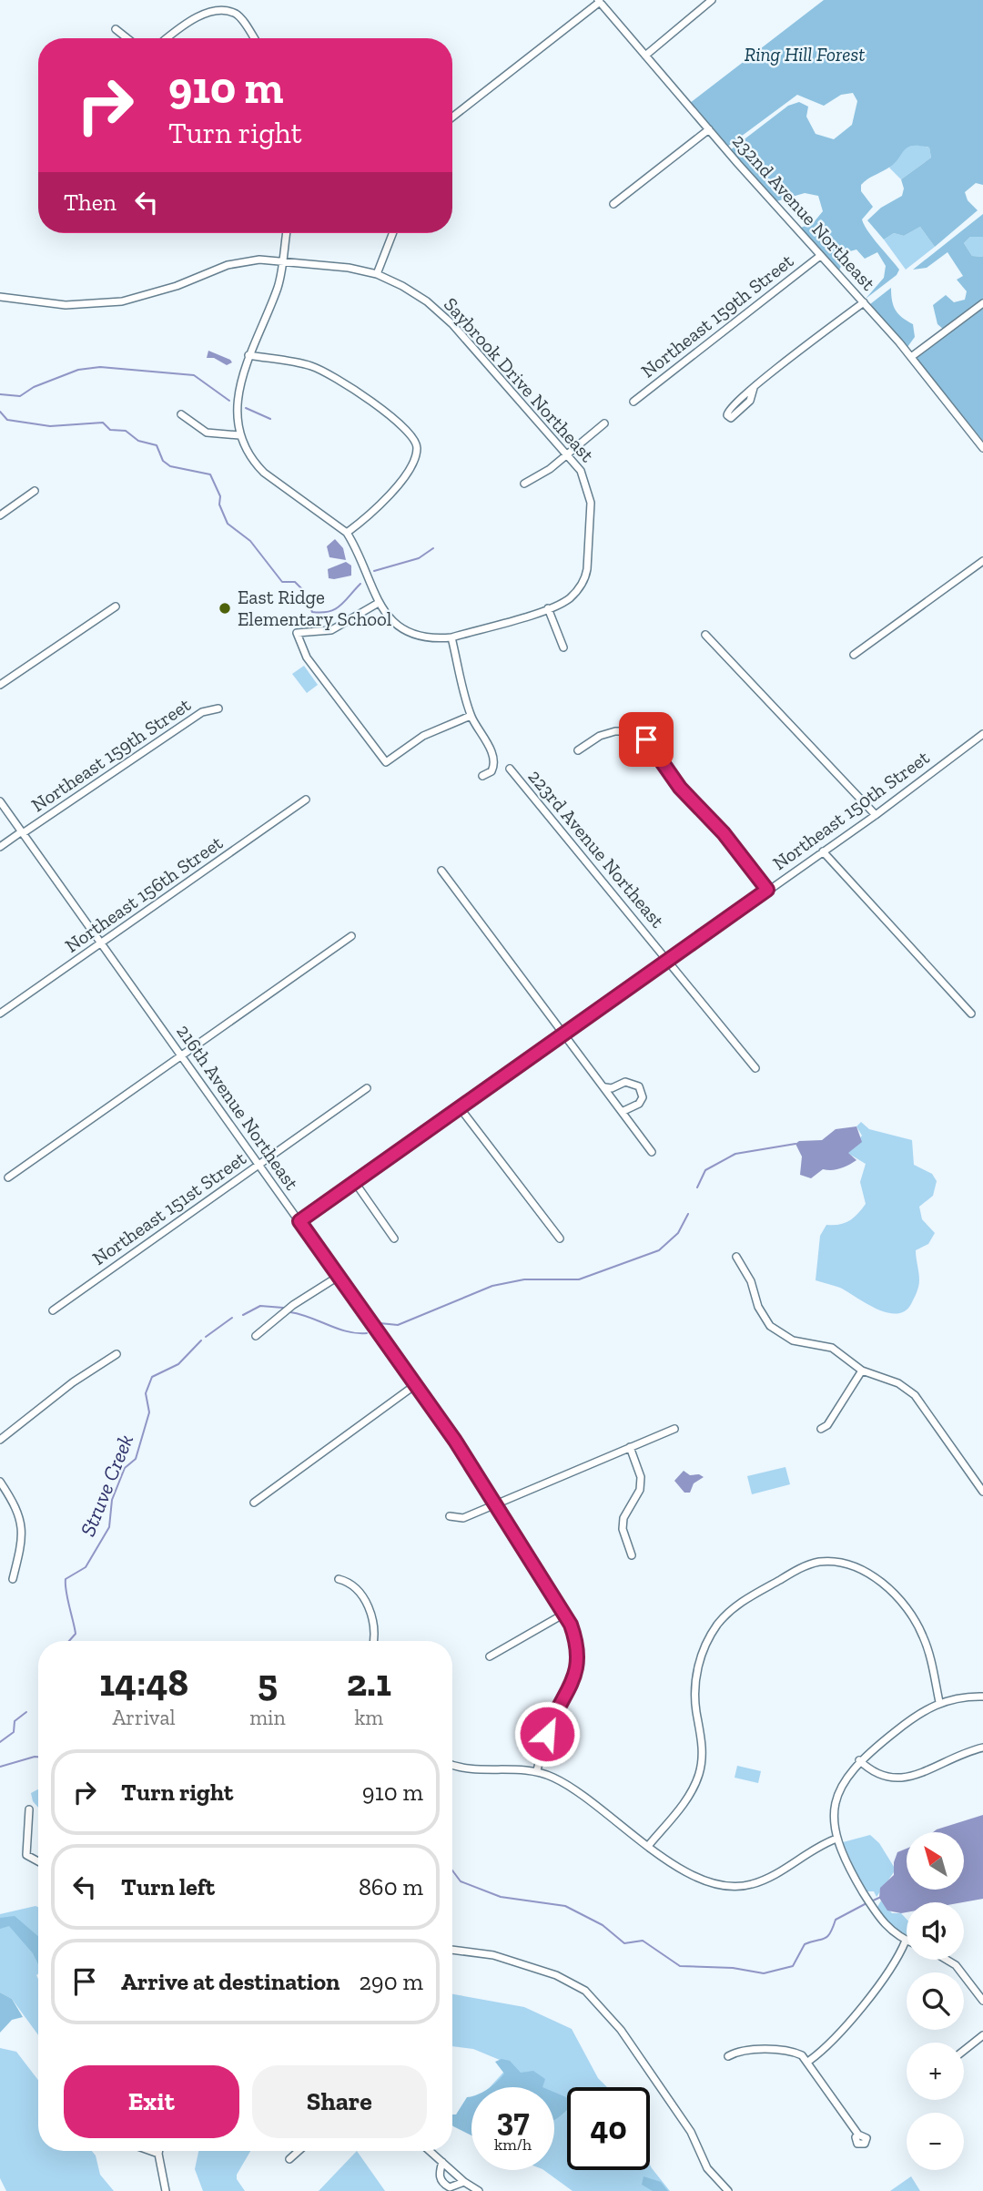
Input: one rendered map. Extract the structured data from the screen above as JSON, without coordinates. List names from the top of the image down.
{
  "streets": {
    "street": [
      "232nd Avenue Northeast",
      "Northeast 159th Street",
      "Saybrook Drive Northeast",
      "Northeast 150th Street",
      "223rd Avenue Northeast",
      "Northeast 156th Street",
      "216th Avenue Northeast",
      "Northeast 151st Street"
    ]
  },
  "crossings": [
    ["232nd Avenue Northeast", "Northeast 159th Street"],
    ["Northeast 159th Street", "216th Avenue Northeast"],
    ["Northeast 150th Street", "223rd Avenue Northeast"],
    ["Northeast 150th Street", "216th Avenue Northeast"],
    ["Northeast 156th Street", "216th Avenue Northeast"],
    ["216th Avenue Northeast", "Northeast 151st Street"]
  ],
  "water": ["Struve Creek"],
  "parks": ["Ring Hill Forest"],
  "places": ["East Ridge Elementary School"],
  "north": "top left",
  "page": {
    "turn": ["910 m", "Turn right"],
    "then": "Then",
    "eta": [
      "14:48",
      "Arrival",
      "5",
      "min",
      "2.1",
      "km"
    ],
    "list": [
      {
        "name": "Turn right",
        "value": "910 m"
      },
      {
        "name": "Turn left",
        "value": "860 m"
      },
      {
        "name": "Arrive at destination",
        "value": "290 m"
      }
    ],
    "map_buttons": ["+", "−"],
    "buttons": ["Exit", "Share"],
    "speed": "37 km/h",
    "limit": "40"
  }
}
